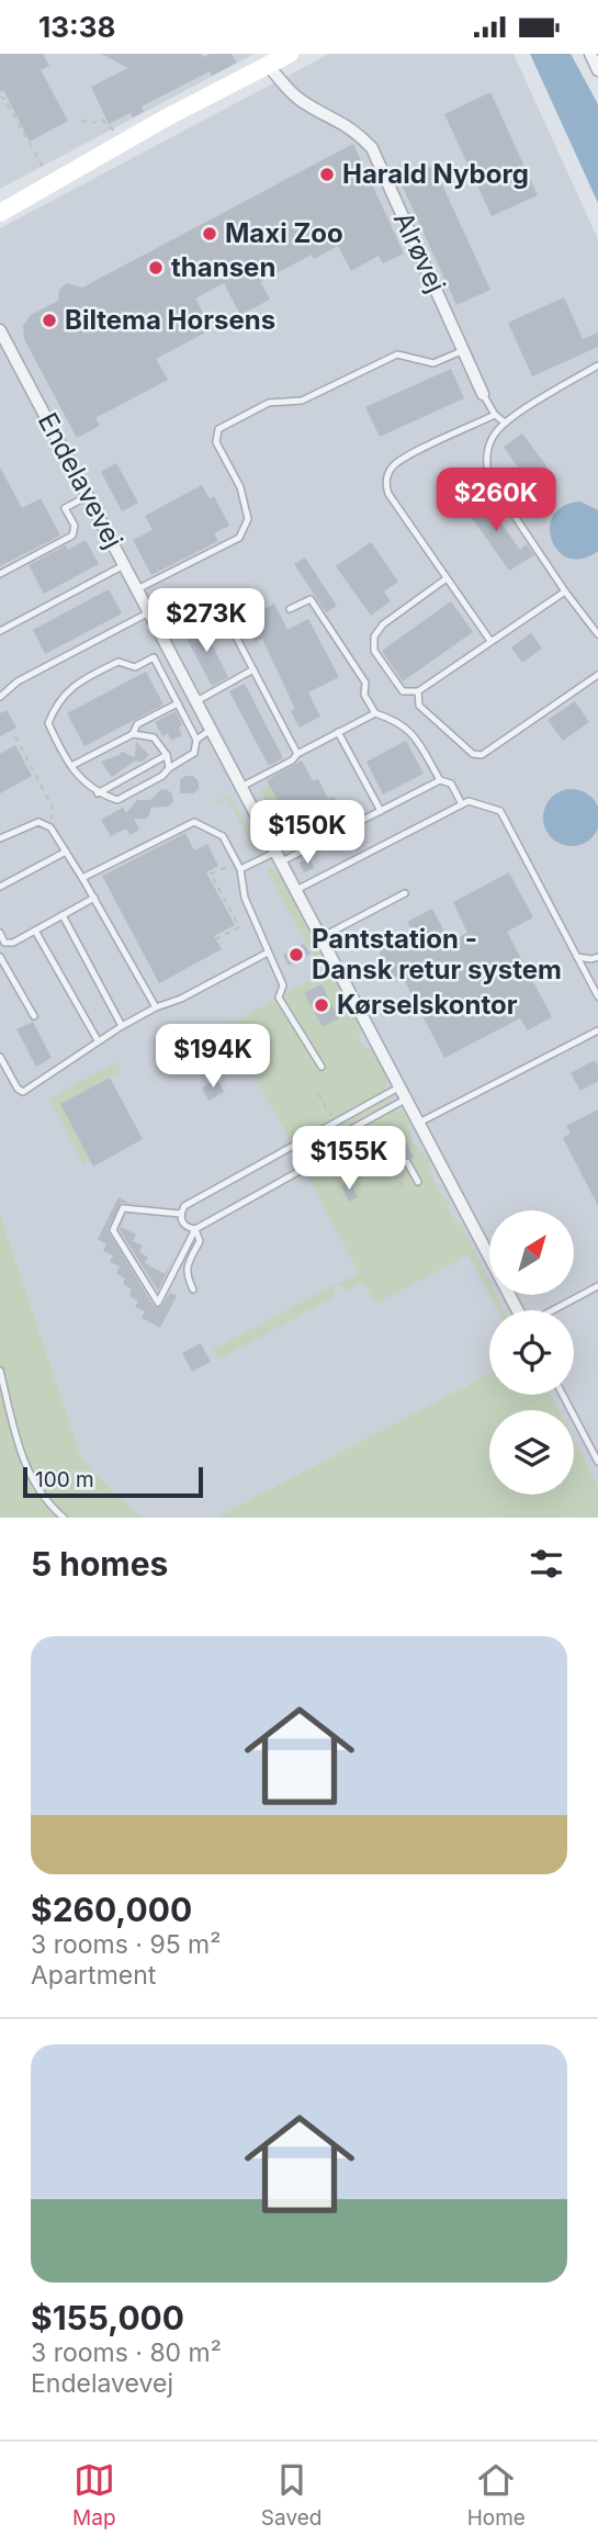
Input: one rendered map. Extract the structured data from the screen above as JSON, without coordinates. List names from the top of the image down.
{
  "streets": {
    "street": ["Alrøvej", "Endelavevej"]
  },
  "places": [
    "Harald Nyborg",
    "Maxi Zoo",
    "thansen",
    "Biltema Horsens",
    "Pantstation - Dansk retur system",
    "Kørselskontor"
  ],
  "scale_bar": "100 m",
  "north": "top right",
  "page": {
    "status": "13:38",
    "price": [
      "$260K",
      "$273K",
      "$150K",
      "$194K",
      "$155K"
    ],
    "scale": "100 m",
    "heading": "5 homes",
    "list": [
      {
        "name": "$260,000",
        "note": "3 rooms · 95 m² · Apartment"
      },
      {
        "name": "$155,000",
        "note": "3 rooms · 80 m² · Endelavevej"
      }
    ],
    "tabs": ["Map", "Saved", "Home"]
  }
}
